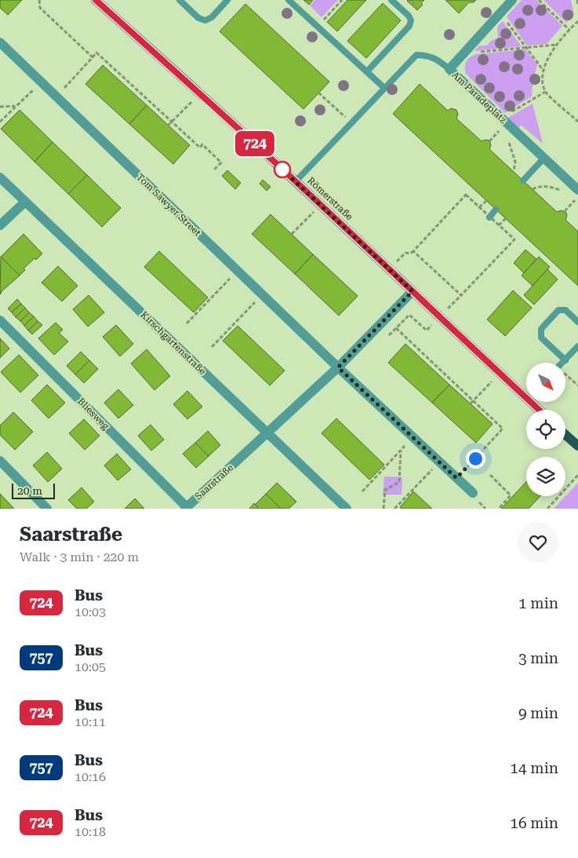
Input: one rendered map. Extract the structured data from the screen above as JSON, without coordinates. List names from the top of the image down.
{
  "streets": {
    "main road": ["Römerstraße"],
    "street": [
      "Am Paradeplatz",
      "Tom Sawyer Street",
      "Kirschgartenstraße",
      "Bliesweg",
      "Saarstraße"
    ]
  },
  "crossings": [
    ["Römerstraße", "Saarstraße"],
    ["Tom Sawyer Street", "Saarstraße"],
    ["Kirschgartenstraße", "Saarstraße"],
    ["Bliesweg", "Saarstraße"]
  ],
  "lines": ["bus line 724"],
  "scale_bar": "20 m",
  "north": "bottom right",
  "page": {
    "on_map": "724",
    "scale": "20 m",
    "heading": ["Saarstraße", "Walk · 3 min · 220 m"],
    "list": [
      {
        "mark": "724",
        "name": "Bus",
        "note": "10:03",
        "value": "1 min"
      },
      {
        "mark": "757",
        "name": "Bus",
        "note": "10:05",
        "value": "3 min"
      },
      {
        "mark": "724",
        "name": "Bus",
        "note": "10:11",
        "value": "9 min"
      },
      {
        "mark": "757",
        "name": "Bus",
        "note": "10:16",
        "value": "14 min"
      },
      {
        "mark": "724",
        "name": "Bus",
        "note": "10:18",
        "value": "16 min"
      }
    ]
  }
}
